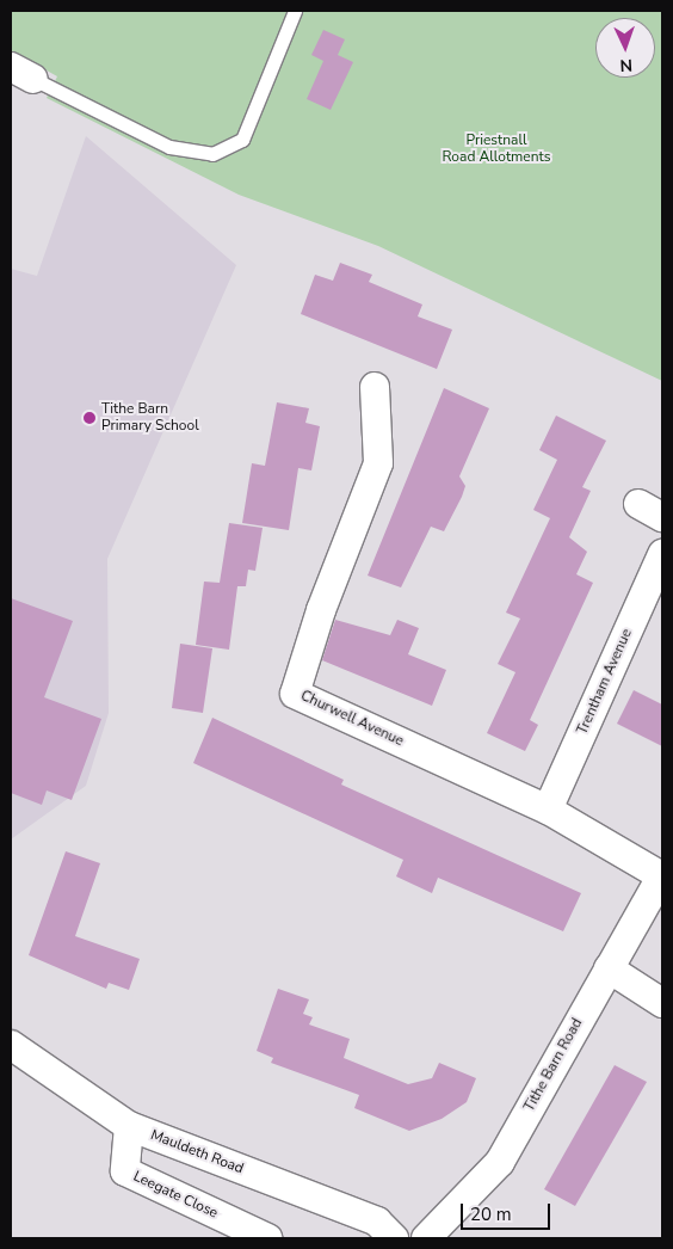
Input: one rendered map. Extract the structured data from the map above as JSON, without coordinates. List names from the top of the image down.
{
  "streets": {
    "street": [
      "Trentham Avenue",
      "Churwell Avenue",
      "Tithe Barn Road",
      "Mauldeth Road",
      "Leegate Close"
    ]
  },
  "crossings": [
    ["Trentham Avenue", "Churwell Avenue"],
    ["Churwell Avenue", "Tithe Barn Road"],
    ["Mauldeth Road", "Leegate Close"]
  ],
  "parks": ["Priestnall Road Allotments"],
  "places": ["Tithe Barn Primary School"],
  "scale_bar": "20 m",
  "north": "bottom"
}
